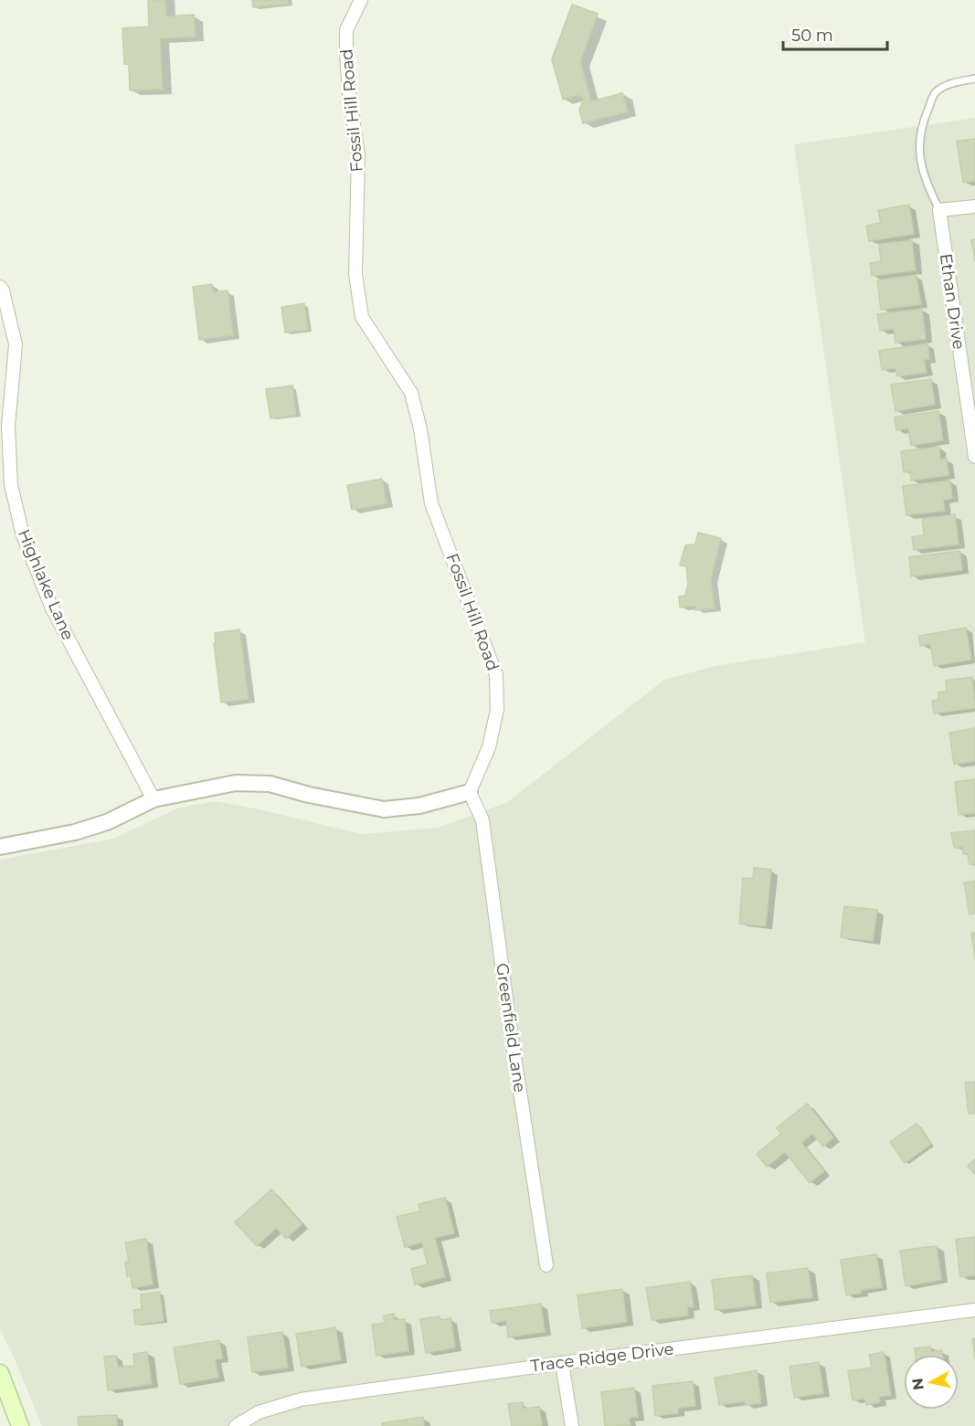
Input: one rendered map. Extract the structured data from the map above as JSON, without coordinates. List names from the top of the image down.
{
  "streets": {
    "street": [
      "Fossil Hill Road",
      "Ethan Drive",
      "Highlake Lane",
      "Greenfield Lane",
      "Trace Ridge Drive"
    ]
  },
  "crossings": [
    ["Fossil Hill Road", "Greenfield Lane"]
  ],
  "scale_bar": "50 m",
  "north": "left"
}
